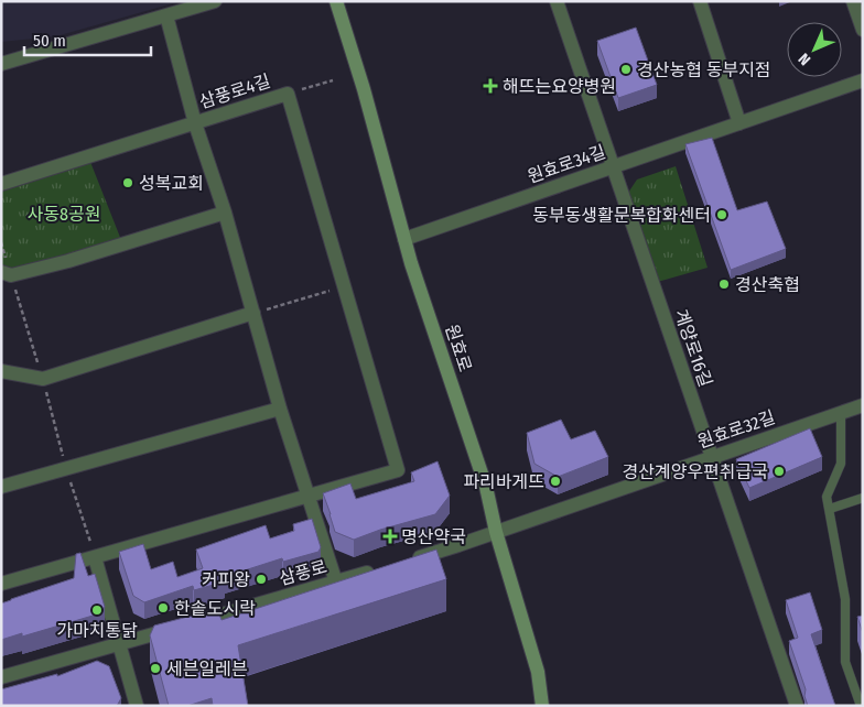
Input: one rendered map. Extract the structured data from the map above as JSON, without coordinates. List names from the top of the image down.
{
  "streets": {
    "main road": ["원효로"],
    "street": [
      "삼풍로4길",
      "원효로34길",
      "계양로16길",
      "원효로32길",
      "삼풍로"
    ]
  },
  "crossings": [
    ["원효로34길", "원효로"],
    ["원효로34길", "계양로16길"],
    ["원효로", "원효로32길"],
    ["계양로16길", "원효로32길"]
  ],
  "parks": ["사동8공원"],
  "places": {
    "other": [
      "경산농협 동부지점",
      "성복교회",
      "동부동생활문복합화센터",
      "경산축협",
      "경산계양우편취급국",
      "파리바게뜨",
      "커피왕",
      "한솥도시락",
      "가마치통닭",
      "세븐일레븐"
    ],
    "health": ["해뜨는요양병원", "명산약국"]
  },
  "scale_bar": "50 m",
  "north": "bottom left"
}
